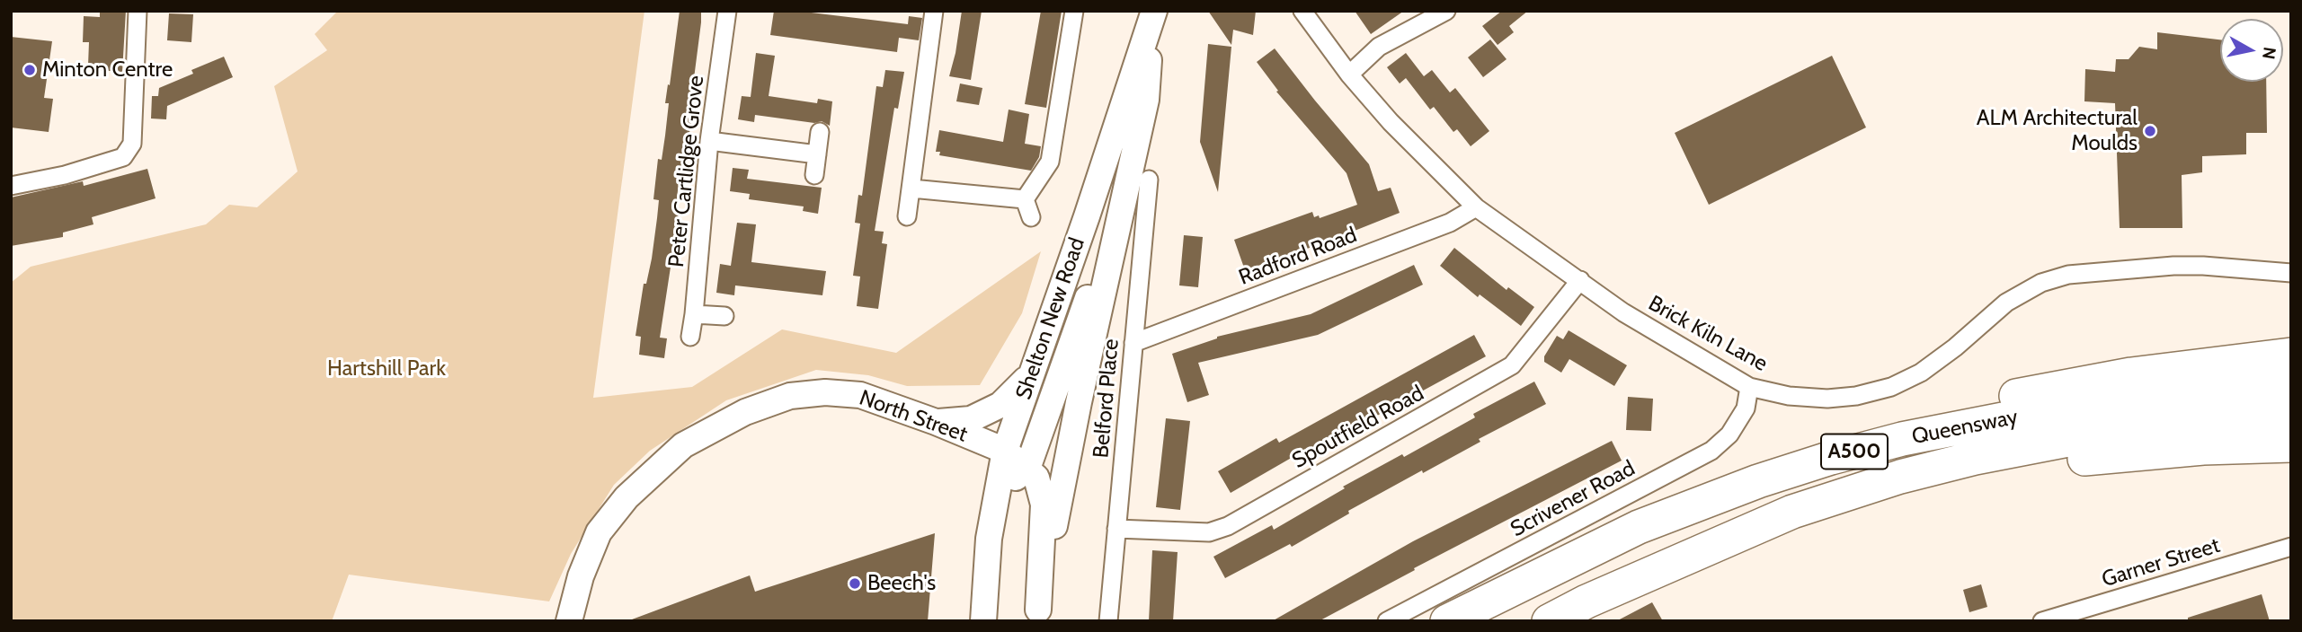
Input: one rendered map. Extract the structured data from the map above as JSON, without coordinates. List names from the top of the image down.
{
  "streets": {
    "highway": ["Queensway", "A500"],
    "main road": ["Shelton New Road", "North Street"],
    "street": [
      "Peter Cartlidge Grove",
      "Radford Road",
      "Brick Kiln Lane",
      "Belford Place",
      "Spoutfield Road",
      "Scrivener Road",
      "Garner Street"
    ]
  },
  "crossings": [
    ["Radford Road", "Brick Kiln Lane"],
    ["Radford Road", "Belford Place"],
    ["Shelton New Road", "North Street"],
    ["Brick Kiln Lane", "Spoutfield Road"],
    ["Brick Kiln Lane", "Scrivener Road"],
    ["Belford Place", "Spoutfield Road"]
  ],
  "parks": ["Hartshill Park"],
  "places": ["Minton Centre", "ALM Architectural Moulds", "Beech's"],
  "north": "right"
}
